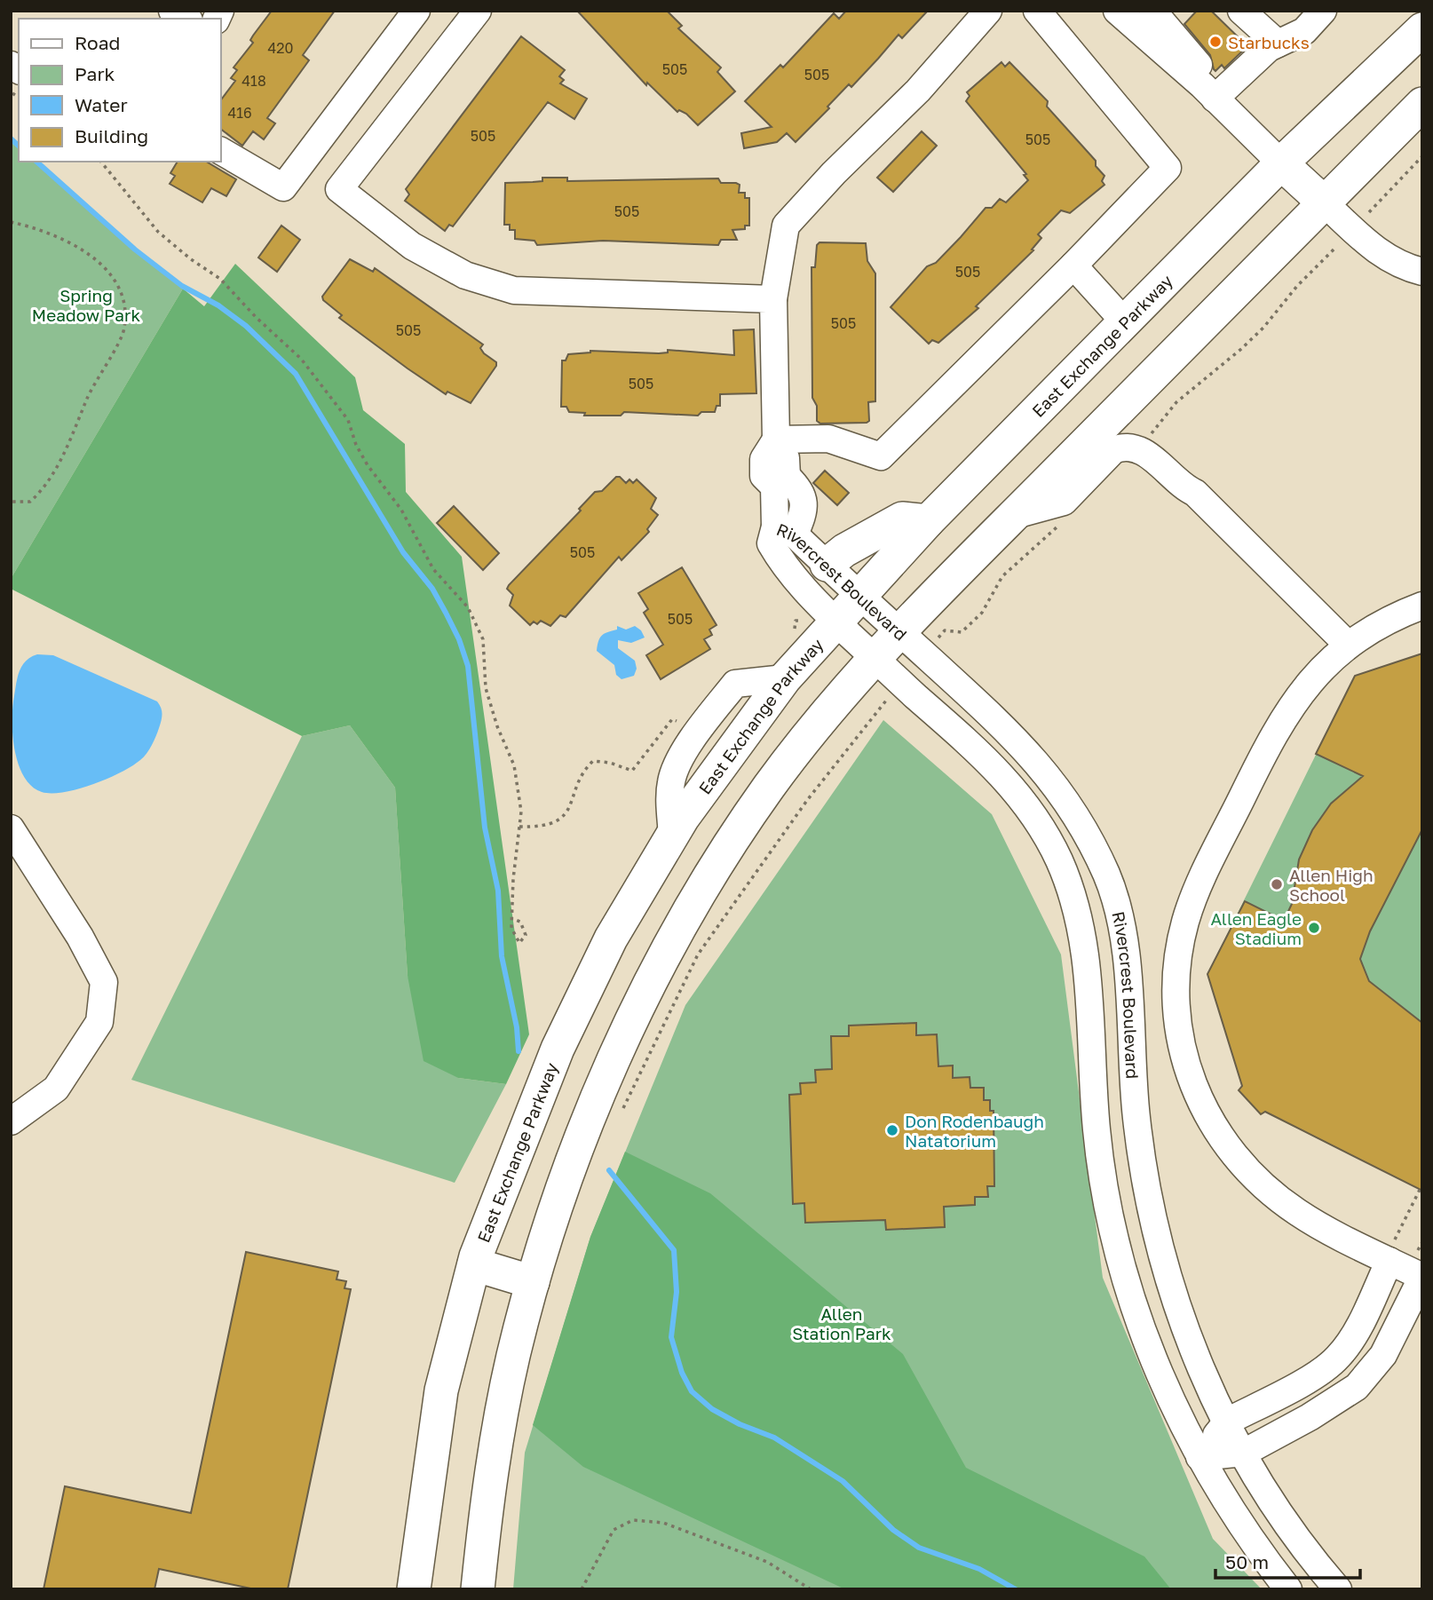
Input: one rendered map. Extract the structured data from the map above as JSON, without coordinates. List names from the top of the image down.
{
  "streets": {
    "main road": ["East Exchange Parkway"],
    "street": ["Rivercrest Boulevard"]
  },
  "crossings": [
    ["East Exchange Parkway", "Rivercrest Boulevard"]
  ],
  "parks": ["Spring Meadow Park", "Allen Station Park"],
  "places": [
    "Starbucks",
    "Allen High School",
    "Allen Eagle Stadium",
    "Don Rodenbaugh Natatorium"
  ],
  "house_numbers": [
    "420",
    "505",
    "505",
    "418",
    "416",
    "505",
    "505",
    "505",
    "505",
    "505",
    "505",
    "505",
    "505",
    "505"
  ],
  "legend": [
    "Road",
    "Park",
    "Water",
    "Building"
  ],
  "scale_bar": "50 m"
}
